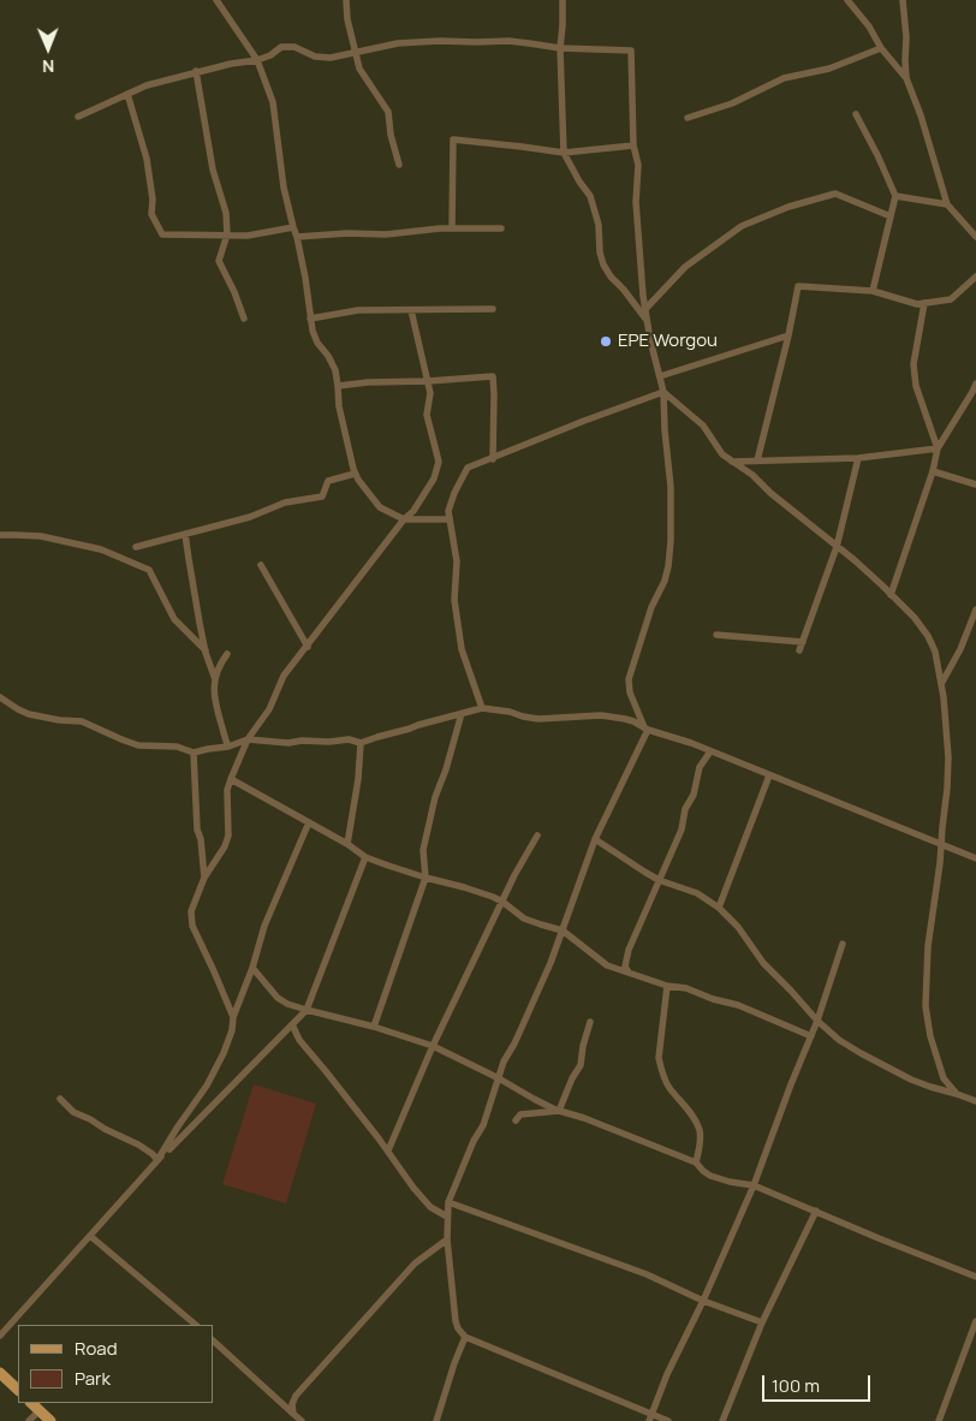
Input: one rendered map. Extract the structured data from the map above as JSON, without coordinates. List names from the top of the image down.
{
  "places": ["EPE Worgou"],
  "legend": ["Road", "Park"],
  "scale_bar": "100 m",
  "north": "bottom"
}
